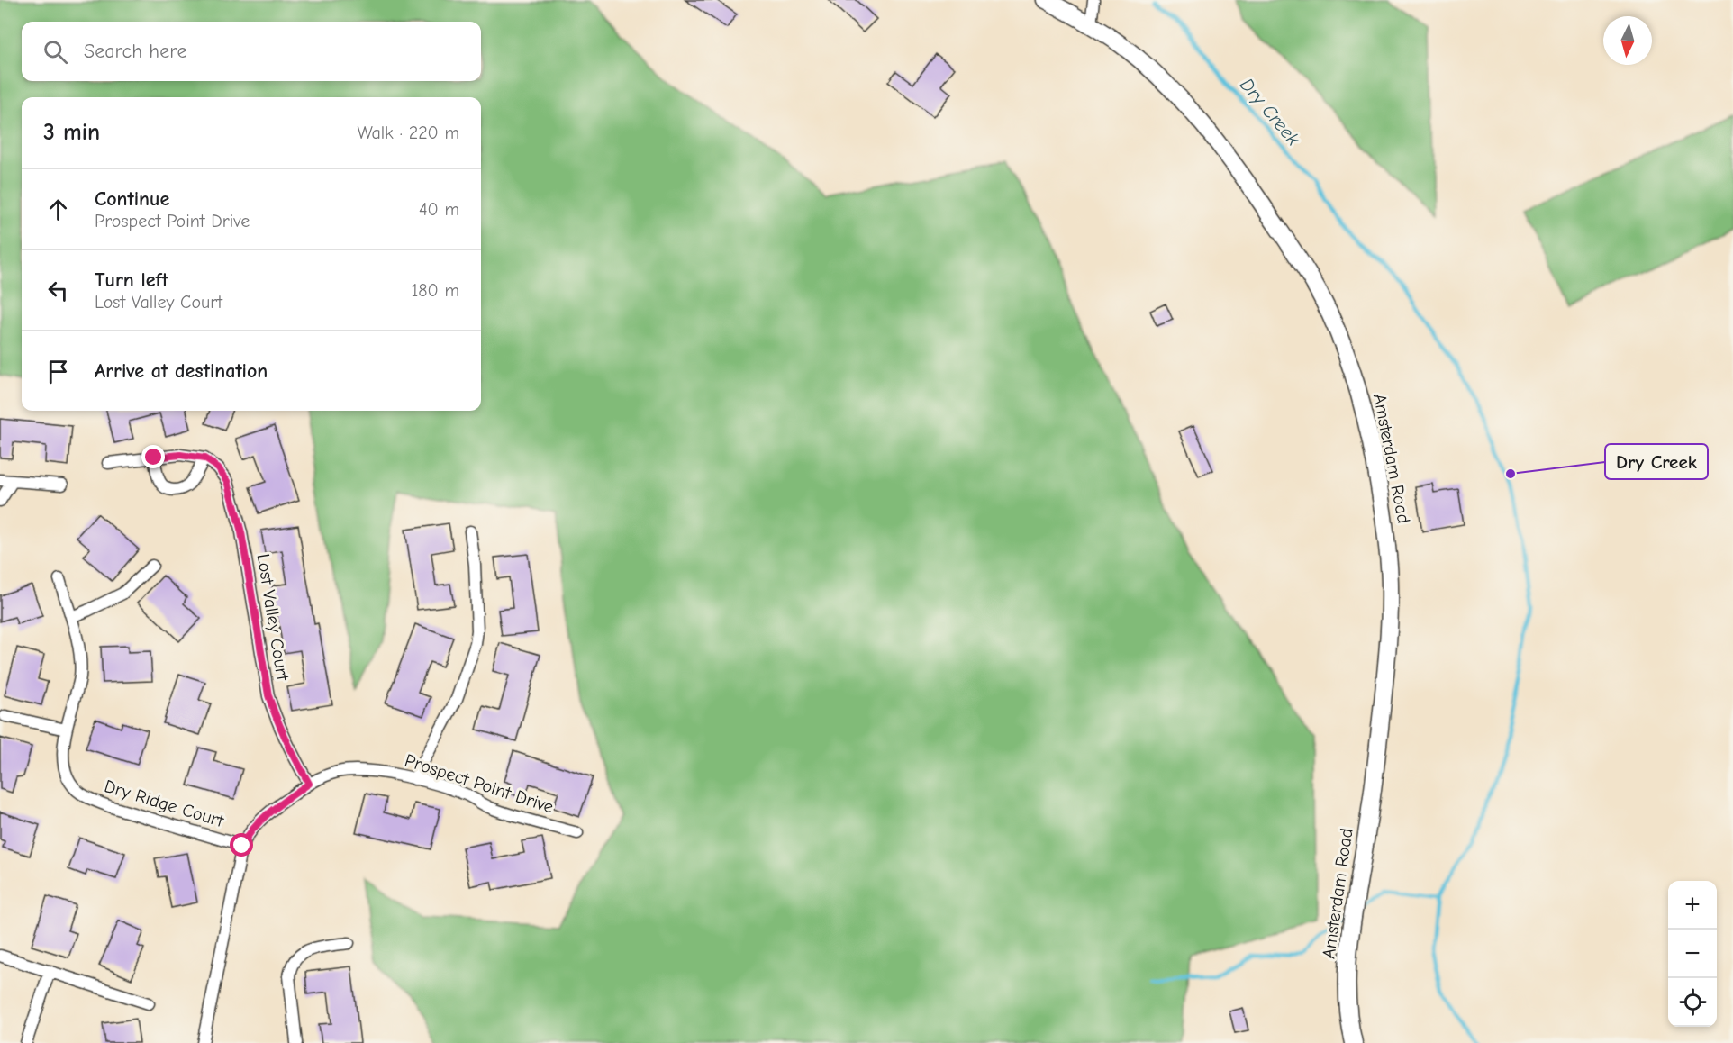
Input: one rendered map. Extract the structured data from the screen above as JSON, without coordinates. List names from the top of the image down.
{
  "streets": {
    "main road": ["Amsterdam Road"],
    "street": ["Lost Valley Court", "Prospect Point Drive", "Dry Ridge Court"]
  },
  "crossings": [
    ["Lost Valley Court", "Prospect Point Drive"],
    ["Prospect Point Drive", "Dry Ridge Court"]
  ],
  "water": ["Dry Creek"],
  "places": ["Dry Creek"],
  "north": "bottom",
  "page": {
    "search": "Search here",
    "heading": ["3 min", "Walk · 220 m"],
    "list": [
      ["Continue", "Prospect Point Drive", "40 m"],
      ["Turn left", "Lost Valley Court", "180 m"],
      "Arrive at destination"
    ],
    "map_buttons": ["+", "−"]
  }
}
